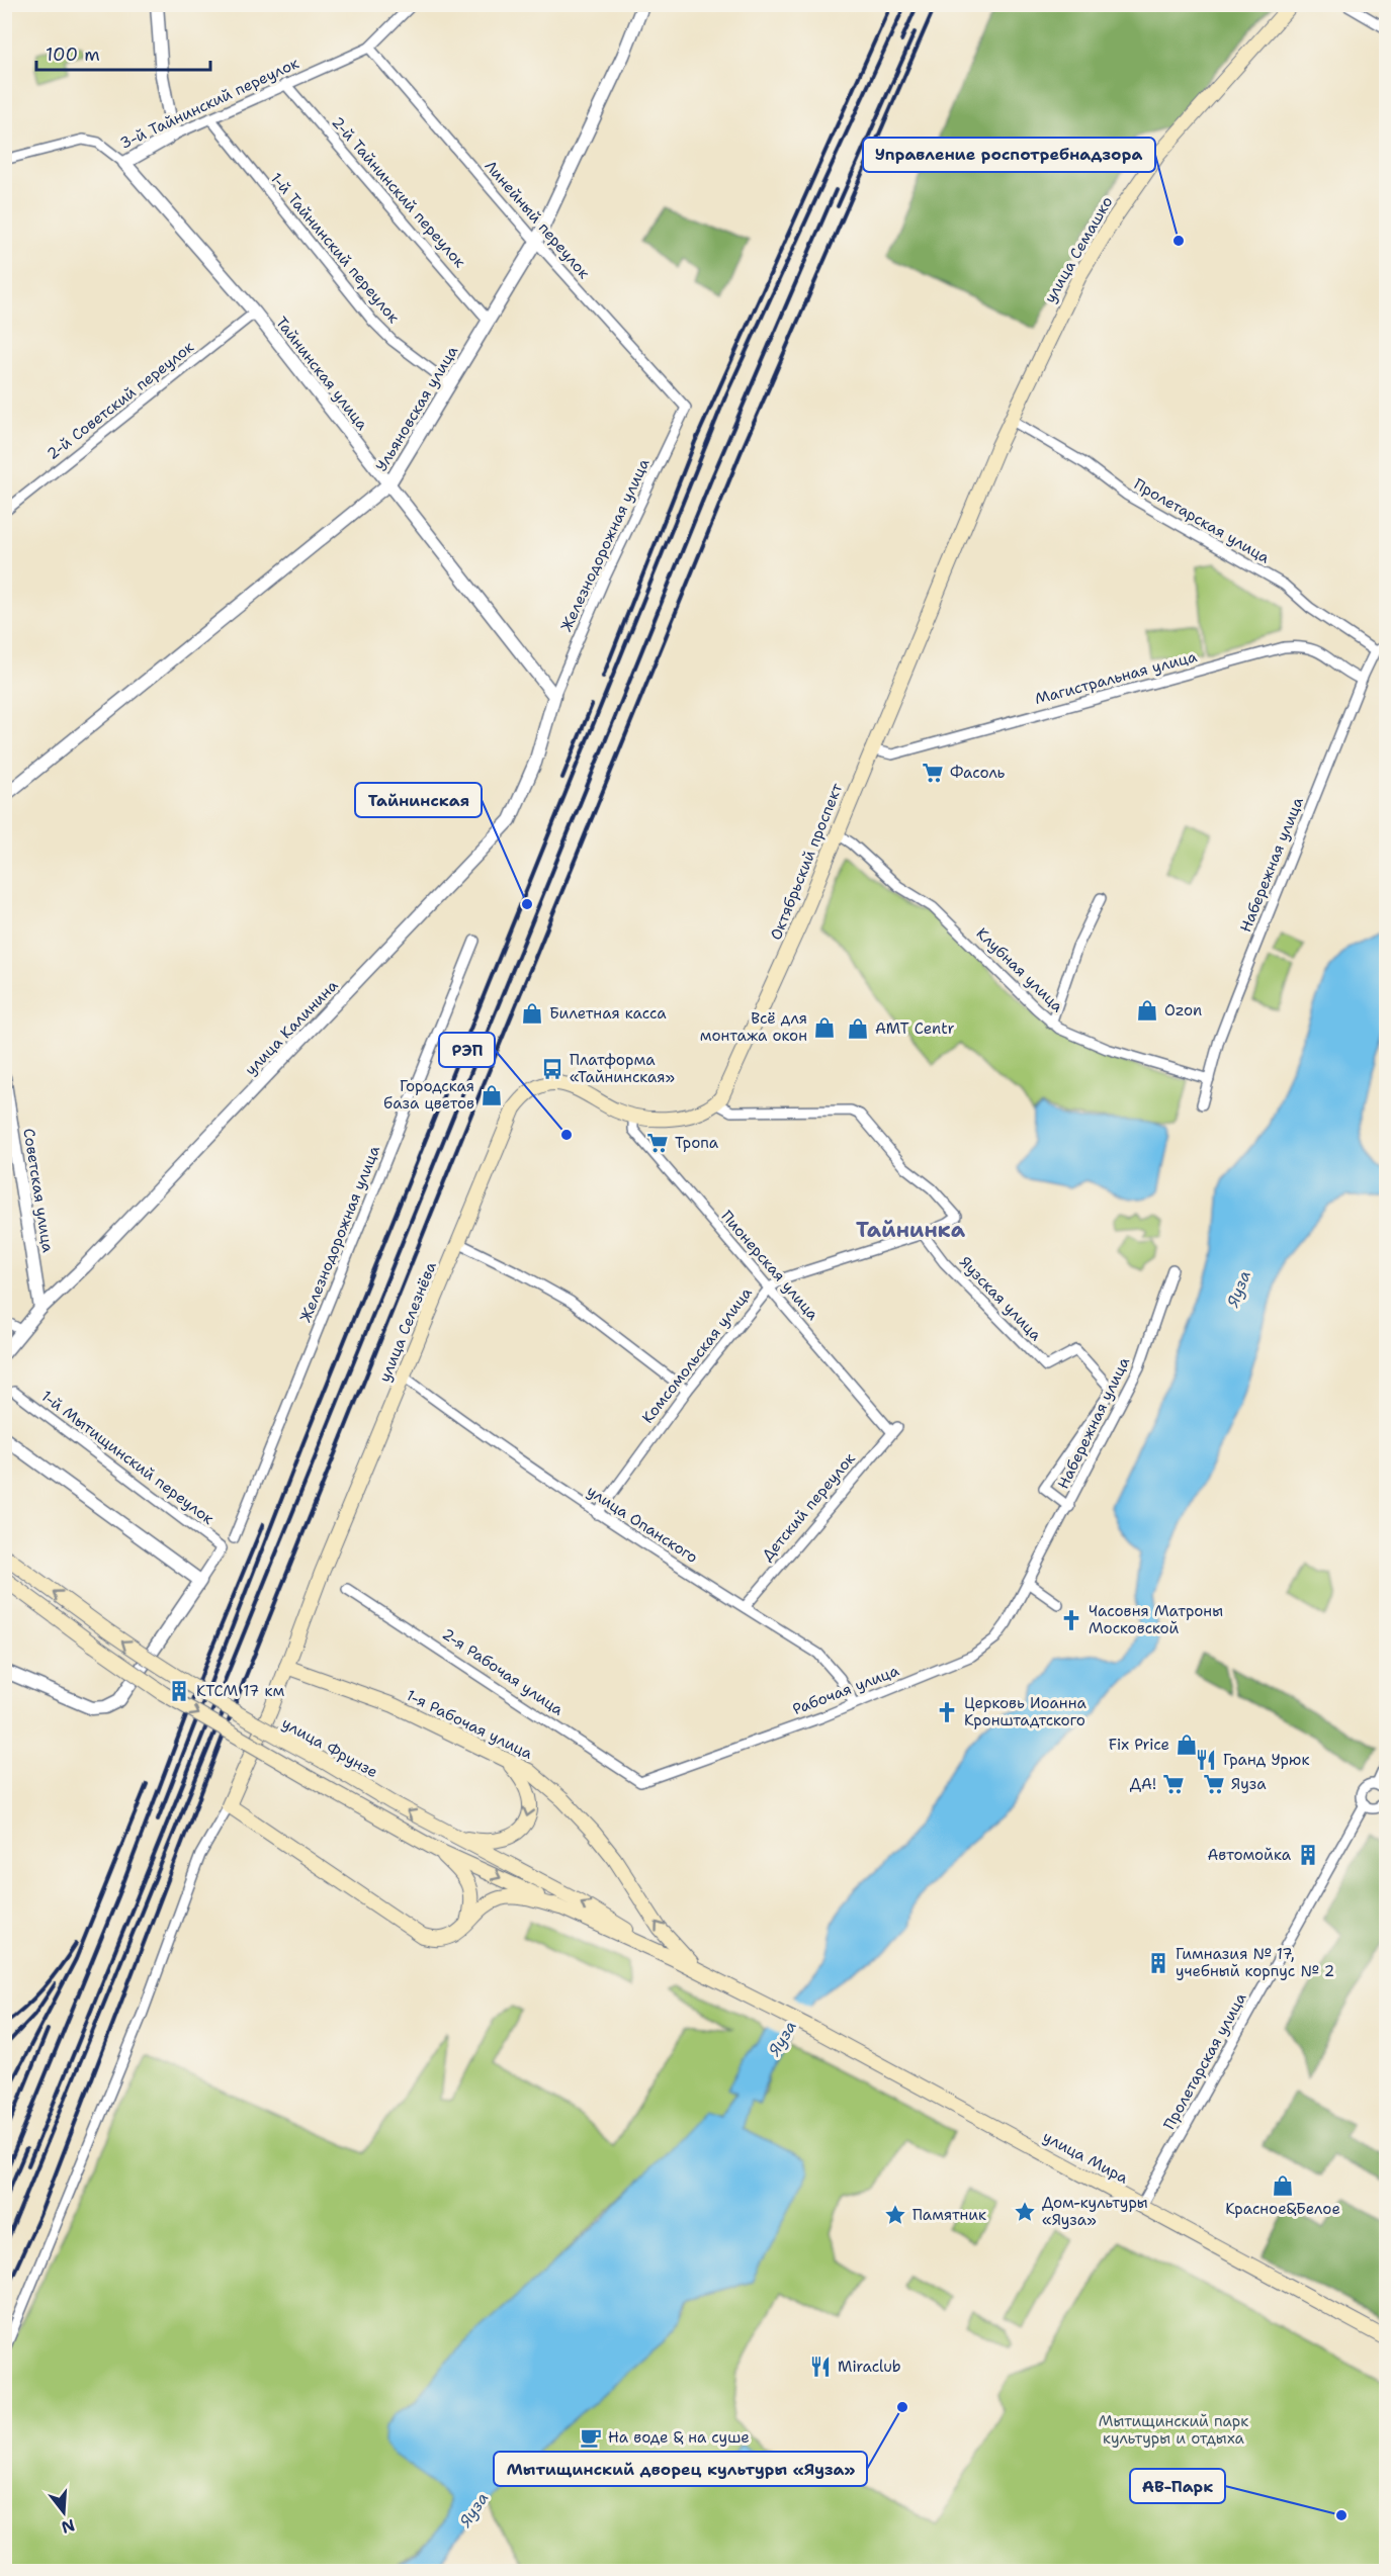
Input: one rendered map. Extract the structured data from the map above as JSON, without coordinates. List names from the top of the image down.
{
  "streets": {
    "main road": [
      "улица Семашко",
      "Октябрьский проспект",
      "улица Селезнёва",
      "1-я Рабочая улица",
      "улица Фрунзе",
      "улица Мира"
    ],
    "street": [
      "3-й Тайнинский переулок",
      "2-й Тайнинский переулок",
      "Линейный переулок",
      "1-й Тайнинский переулок",
      "Тайнинская улица",
      "2-й Советский переулок",
      "Ульяновская улица",
      "Пролетарская улица",
      "Железнодорожная улица",
      "Магистральная улица",
      "Набережная улица",
      "Клубная улица",
      "улица Калинина",
      "Советская улица",
      "Пионерская улица",
      "Яузская улица",
      "Комсомольская улица",
      "1-й Мытищинский переулок",
      "Детский переулок",
      "улица Опанского",
      "2-я Рабочая улица",
      "Рабочая улица"
    ]
  },
  "crossings": [
    ["3-й Тайнинский переулок", "2-й Тайнинский переулок"],
    ["3-й Тайнинский переулок", "Линейный переулок"],
    ["3-й Тайнинский переулок", "1-й Тайнинский переулок"],
    ["3-й Тайнинский переулок", "Тайнинская улица"],
    ["2-й Тайнинский переулок", "Ульяновская улица"],
    ["Линейный переулок", "Ульяновская улица"],
    ["Линейный переулок", "Железнодорожная улица"],
    ["1-й Тайнинский переулок", "Ульяновская улица"],
    ["улица Семашко", "Пролетарская улица"],
    ["улица Семашко", "Октябрьский проспект"],
    ["Тайнинская улица", "2-й Советский переулок"],
    ["Тайнинская улица", "Ульяновская улица"],
    ["Тайнинская улица", "Железнодорожная улица"],
    ["Тайнинская улица", "улица Калинина"],
    ["Пролетарская улица", "Набережная улица"],
    ["Пролетарская улица", "улица Мира"],
    ["Железнодорожная улица", "улица Калинина"],
    ["Магистральная улица", "Октябрьский проспект"],
    ["Магистральная улица", "Набережная улица"],
    ["Октябрьский проспект", "Клубная улица"],
    ["Набережная улица", "Клубная улица"],
    ["Набережная улица", "Яузская улица"],
    ["Набережная улица", "Рабочая улица"],
    ["улица Калинина", "Советская улица"],
    ["Пионерская улица", "улица Селезнёва"],
    ["Пионерская улица", "Комсомольская улица"],
    ["Пионерская улица", "Детский переулок"],
    ["Яузская улица", "Комсомольская улица"],
    ["улица Селезнёва", "улица Опанского"],
    ["улица Селезнёва", "1-я Рабочая улица"],
    ["Комсомольская улица", "улица Опанского"],
    ["Детский переулок", "улица Опанского"],
    ["улица Опанского", "Рабочая улица"],
    ["2-я Рабочая улица", "Рабочая улица"],
    ["1-я Рабочая улица", "улица Фрунзе"],
    ["улица Фрунзе", "улица Мира"]
  ],
  "one_way": ["1-я Рабочая улица"],
  "districts": ["Тайнинка"],
  "water": ["Яуза"],
  "parks": ["Мытищинский парк культуры и отдыха"],
  "places": {
    "other": [
      "Управление роспотребнадзора",
      "Тайнинская",
      "РЭП",
      "Мытищинский дворец культуры «Яуза»",
      "АВ-Парк"
    ],
    "supermarket": [
      "Фасоль",
      "Тропа",
      "ДА!",
      "Яуза"
    ],
    "shop": [
      "Ozon",
      "Билетная касса",
      "Всё для монтажа окон",
      "AMT Centr",
      "Городская база цветов",
      "Fix Price",
      "Красное&Белое"
    ],
    "bus stop": ["Платформа «Тайнинская»"],
    "church": ["Часовня Матроны Московской", "Церковь Иоанна Кронштадтского"],
    "building": ["КТСМ 17 км", "Автомойка", "Гимназия № 17, учебный корпус № 2"],
    "restaurant": ["Гранд Урюк", "Miraclub"],
    "place": ["Дом-культуры «Яуза»", "Памятник"],
    "cafe": ["На воде & на суше"]
  },
  "scale_bar": "100 m",
  "north": "bottom"
}
